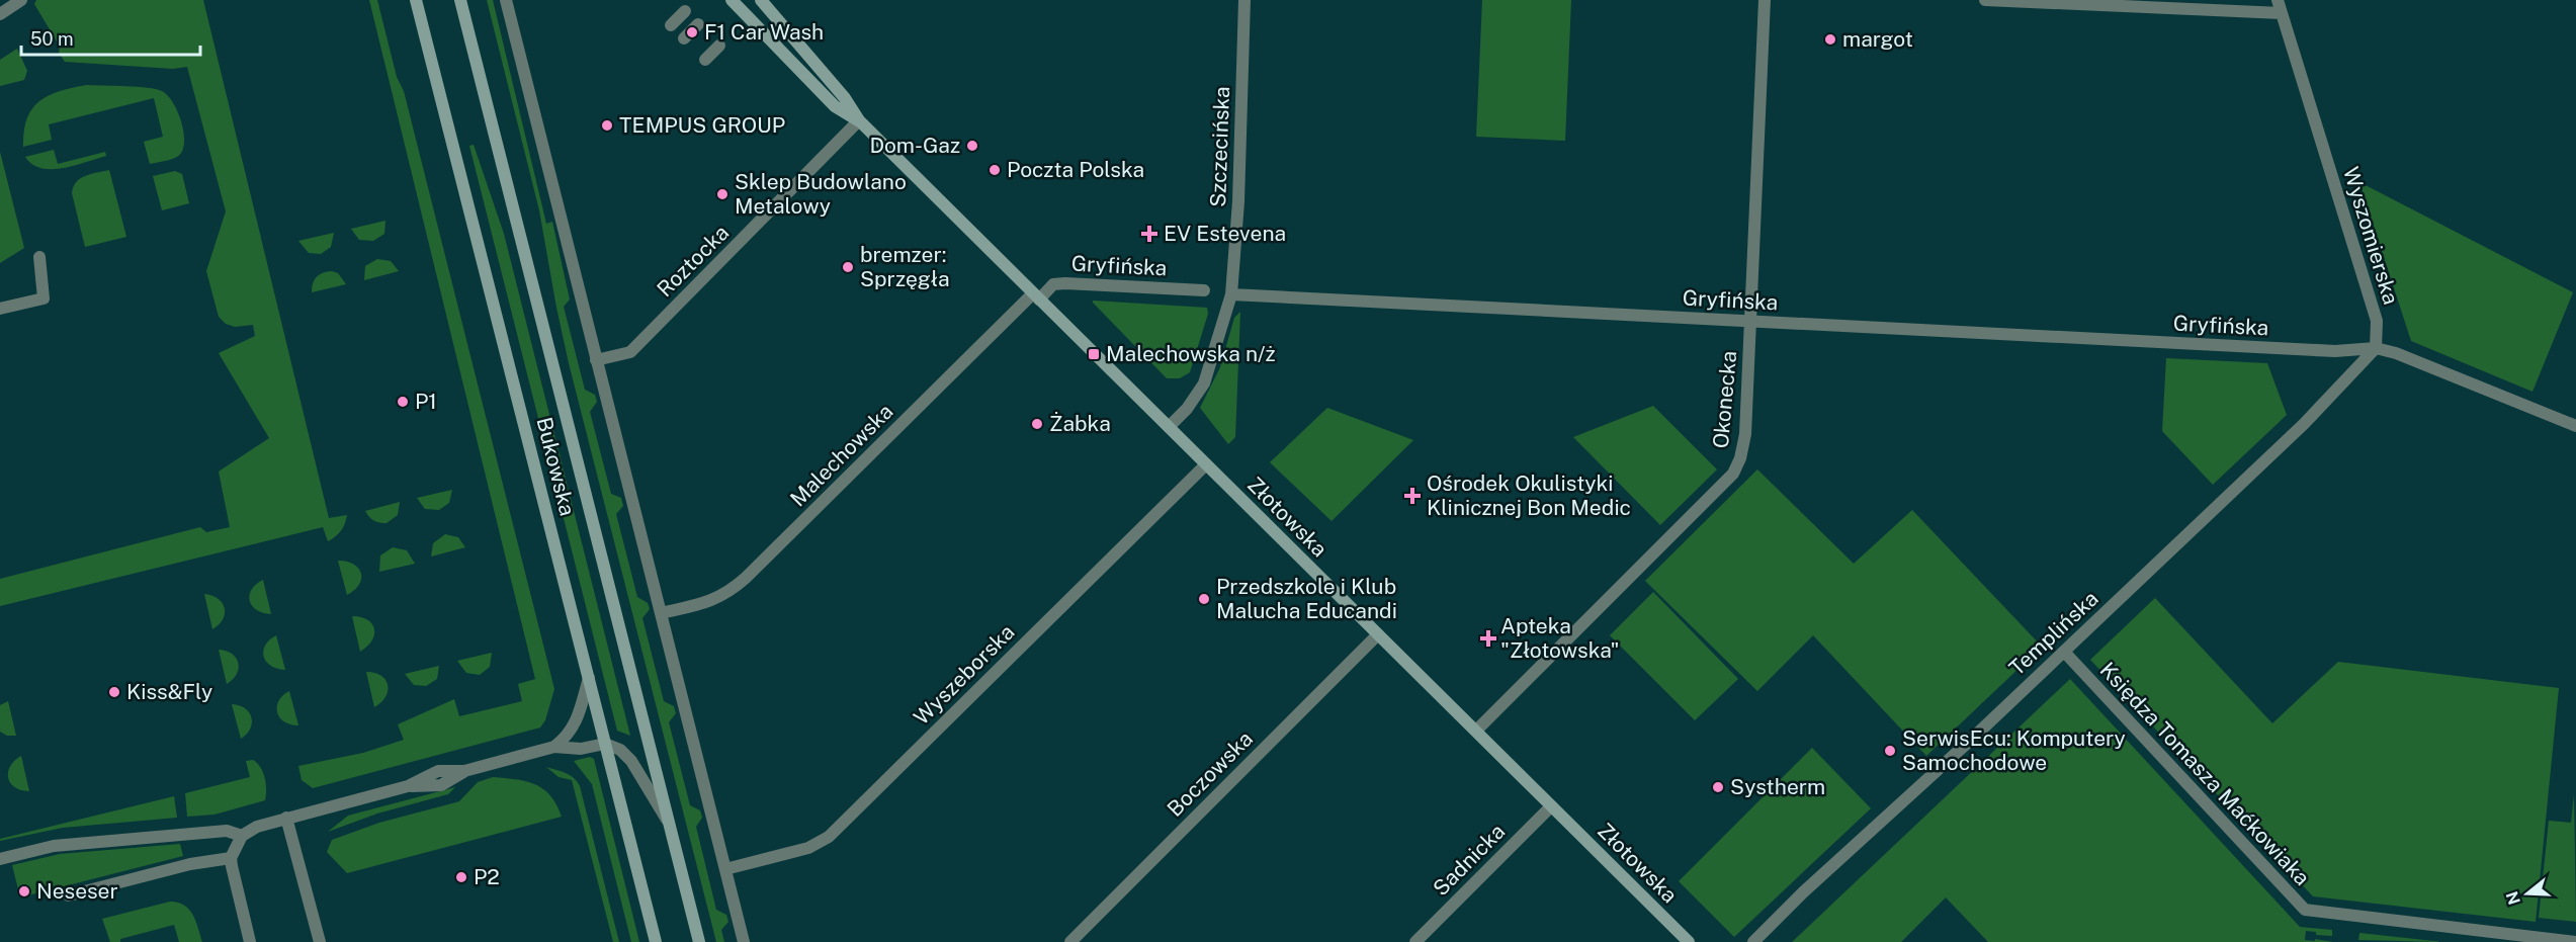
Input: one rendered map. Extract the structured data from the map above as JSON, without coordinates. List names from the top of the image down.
{
  "streets": {
    "main road": ["Bukowska", "Złotowska"],
    "street": [
      "Szczecińska",
      "Wyszomierska",
      "Roztocka",
      "Gryfińska",
      "Okonecka",
      "Malechowska",
      "Templińska",
      "Wyszeborska",
      "Boczowska",
      "Księdza Tomasza Maćkowiaka",
      "Sadnicka"
    ]
  },
  "crossings": [
    ["Szczecińska", "Gryfińska"],
    ["Wyszomierska", "Gryfińska"],
    ["Wyszomierska", "Templińska"],
    ["Roztocka", "Złotowska"],
    ["Gryfińska", "Okonecka"],
    ["Gryfińska", "Malechowska"],
    ["Gryfińska", "Złotowska"],
    ["Gryfińska", "Templińska"],
    ["Okonecka", "Złotowska"],
    ["Malechowska", "Złotowska"],
    ["Złotowska", "Wyszeborska"],
    ["Złotowska", "Boczowska"],
    ["Złotowska", "Sadnicka"],
    ["Templińska", "Księdza Tomasza Maćkowiaka"]
  ],
  "places": {
    "other": [
      "F1 Car Wash",
      "margot",
      "TEMPUS GROUP",
      "Dom-Gaz",
      "Poczta Polska",
      "Sklep Budowlano Metalowy",
      "bremzer: Sprzęgła",
      "P1",
      "Żabka",
      "Przedszkole i Klub Malucha Educandi",
      "Kiss&Fly",
      "SerwisEcu: Komputery Samochodowe",
      "Systherm",
      "P2",
      "Neseser"
    ],
    "health": ["EV Estevena", "Ośrodek Okulistyki Klinicznej Bon Medic", "Apteka \"Złotowska\""],
    "transit": ["Malechowska n/ż"]
  },
  "scale_bar": "50 m",
  "north": "left"
}
